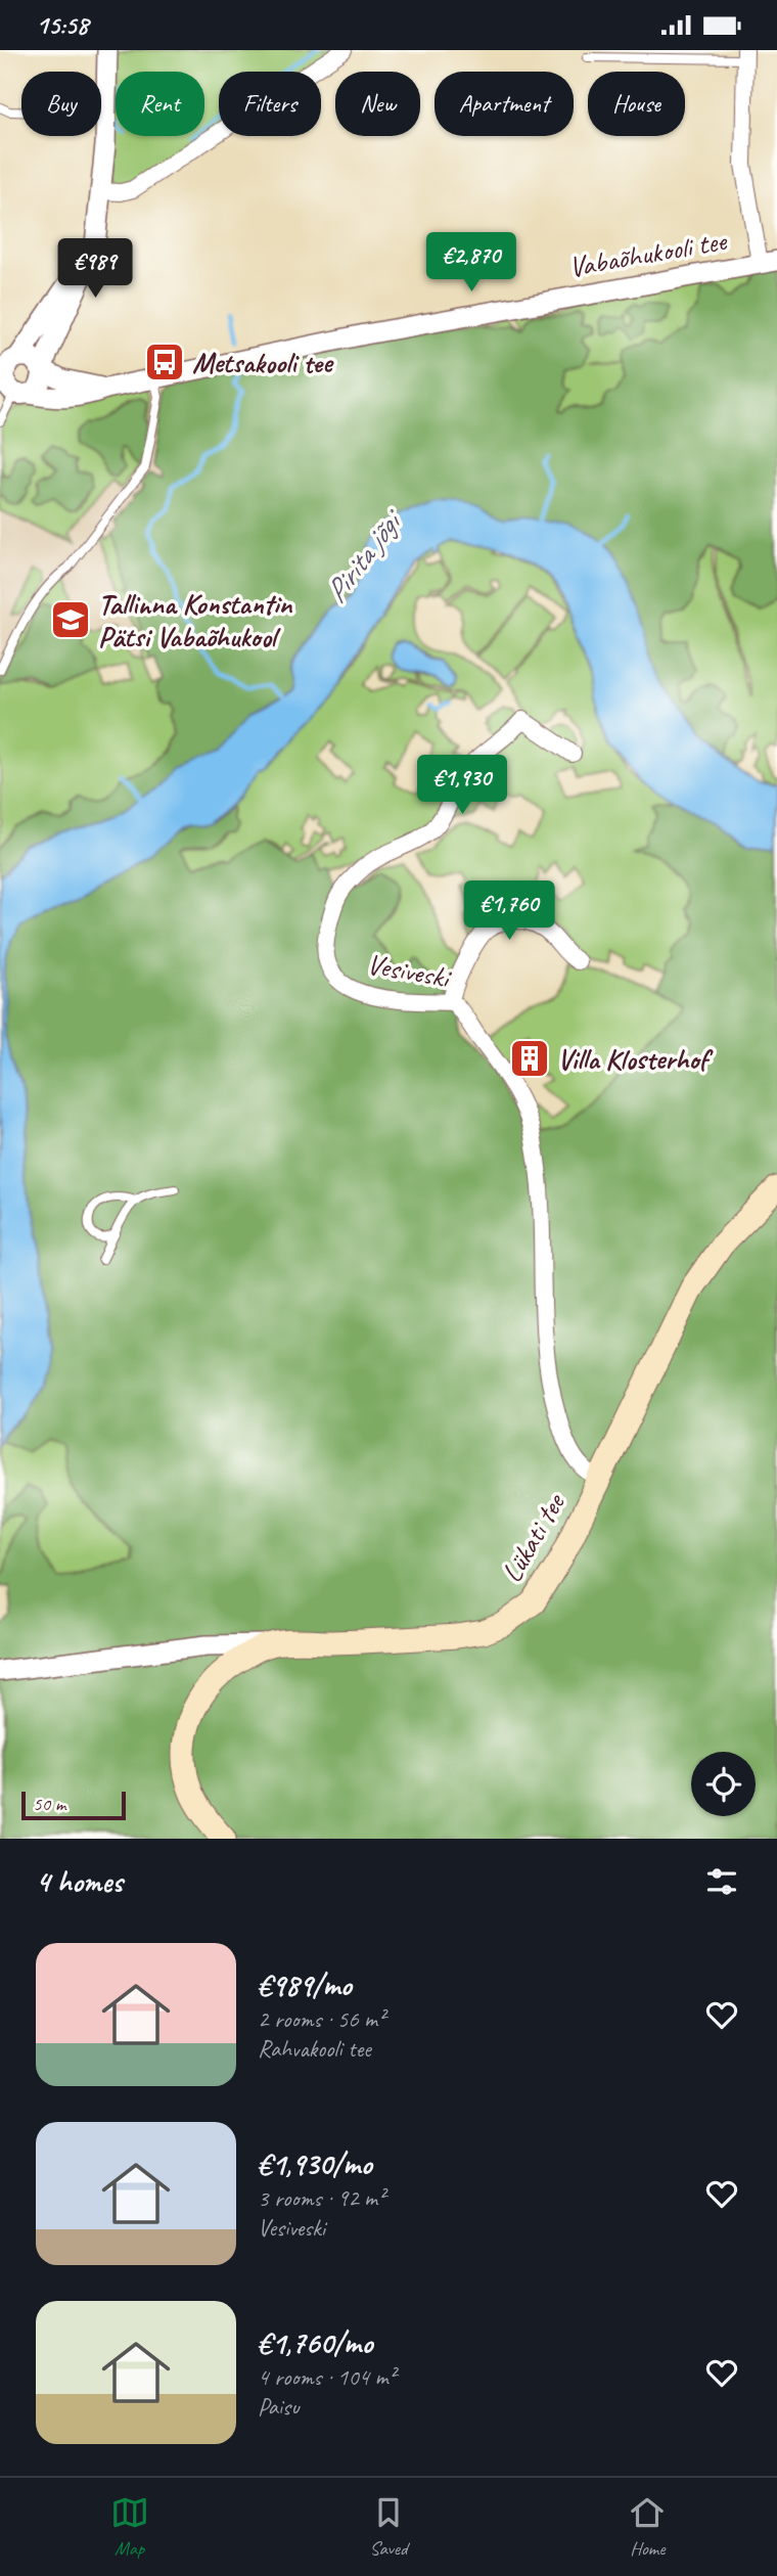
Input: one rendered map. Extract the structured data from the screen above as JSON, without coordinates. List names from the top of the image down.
{
  "streets": {
    "main road": ["Lükati tee"],
    "street": ["Vabaõhukooli tee", "Vesiveski"]
  },
  "crossings": [
    ["Vesiveski", "Lükati tee"]
  ],
  "water": ["Pirita jõgi"],
  "places": {
    "bus stop": ["Metsakooli tee"],
    "school or university": ["Tallinna Konstantin Pätsi Vabaõhukool"],
    "building": ["Villa Klosterhof"]
  },
  "scale_bar": "50 m",
  "page": {
    "status": "15:58",
    "chip": [
      "Buy",
      "Rent",
      "Filters",
      "New",
      "Apartment",
      "House"
    ],
    "price": [
      "€2,870",
      "€989",
      "€1,930",
      "€1,760"
    ],
    "scale": "50 m",
    "heading": "4 homes",
    "list": [
      {
        "name": "€989/mo",
        "note": "2 rooms · 56 m² · Rahvakooli tee"
      },
      {
        "name": "€1,930/mo",
        "note": "3 rooms · 92 m² · Vesiveski"
      },
      {
        "name": "€1,760/mo",
        "note": "4 rooms · 104 m² · Paisu"
      }
    ],
    "tabs": ["Map", "Saved", "Home"]
  }
}
